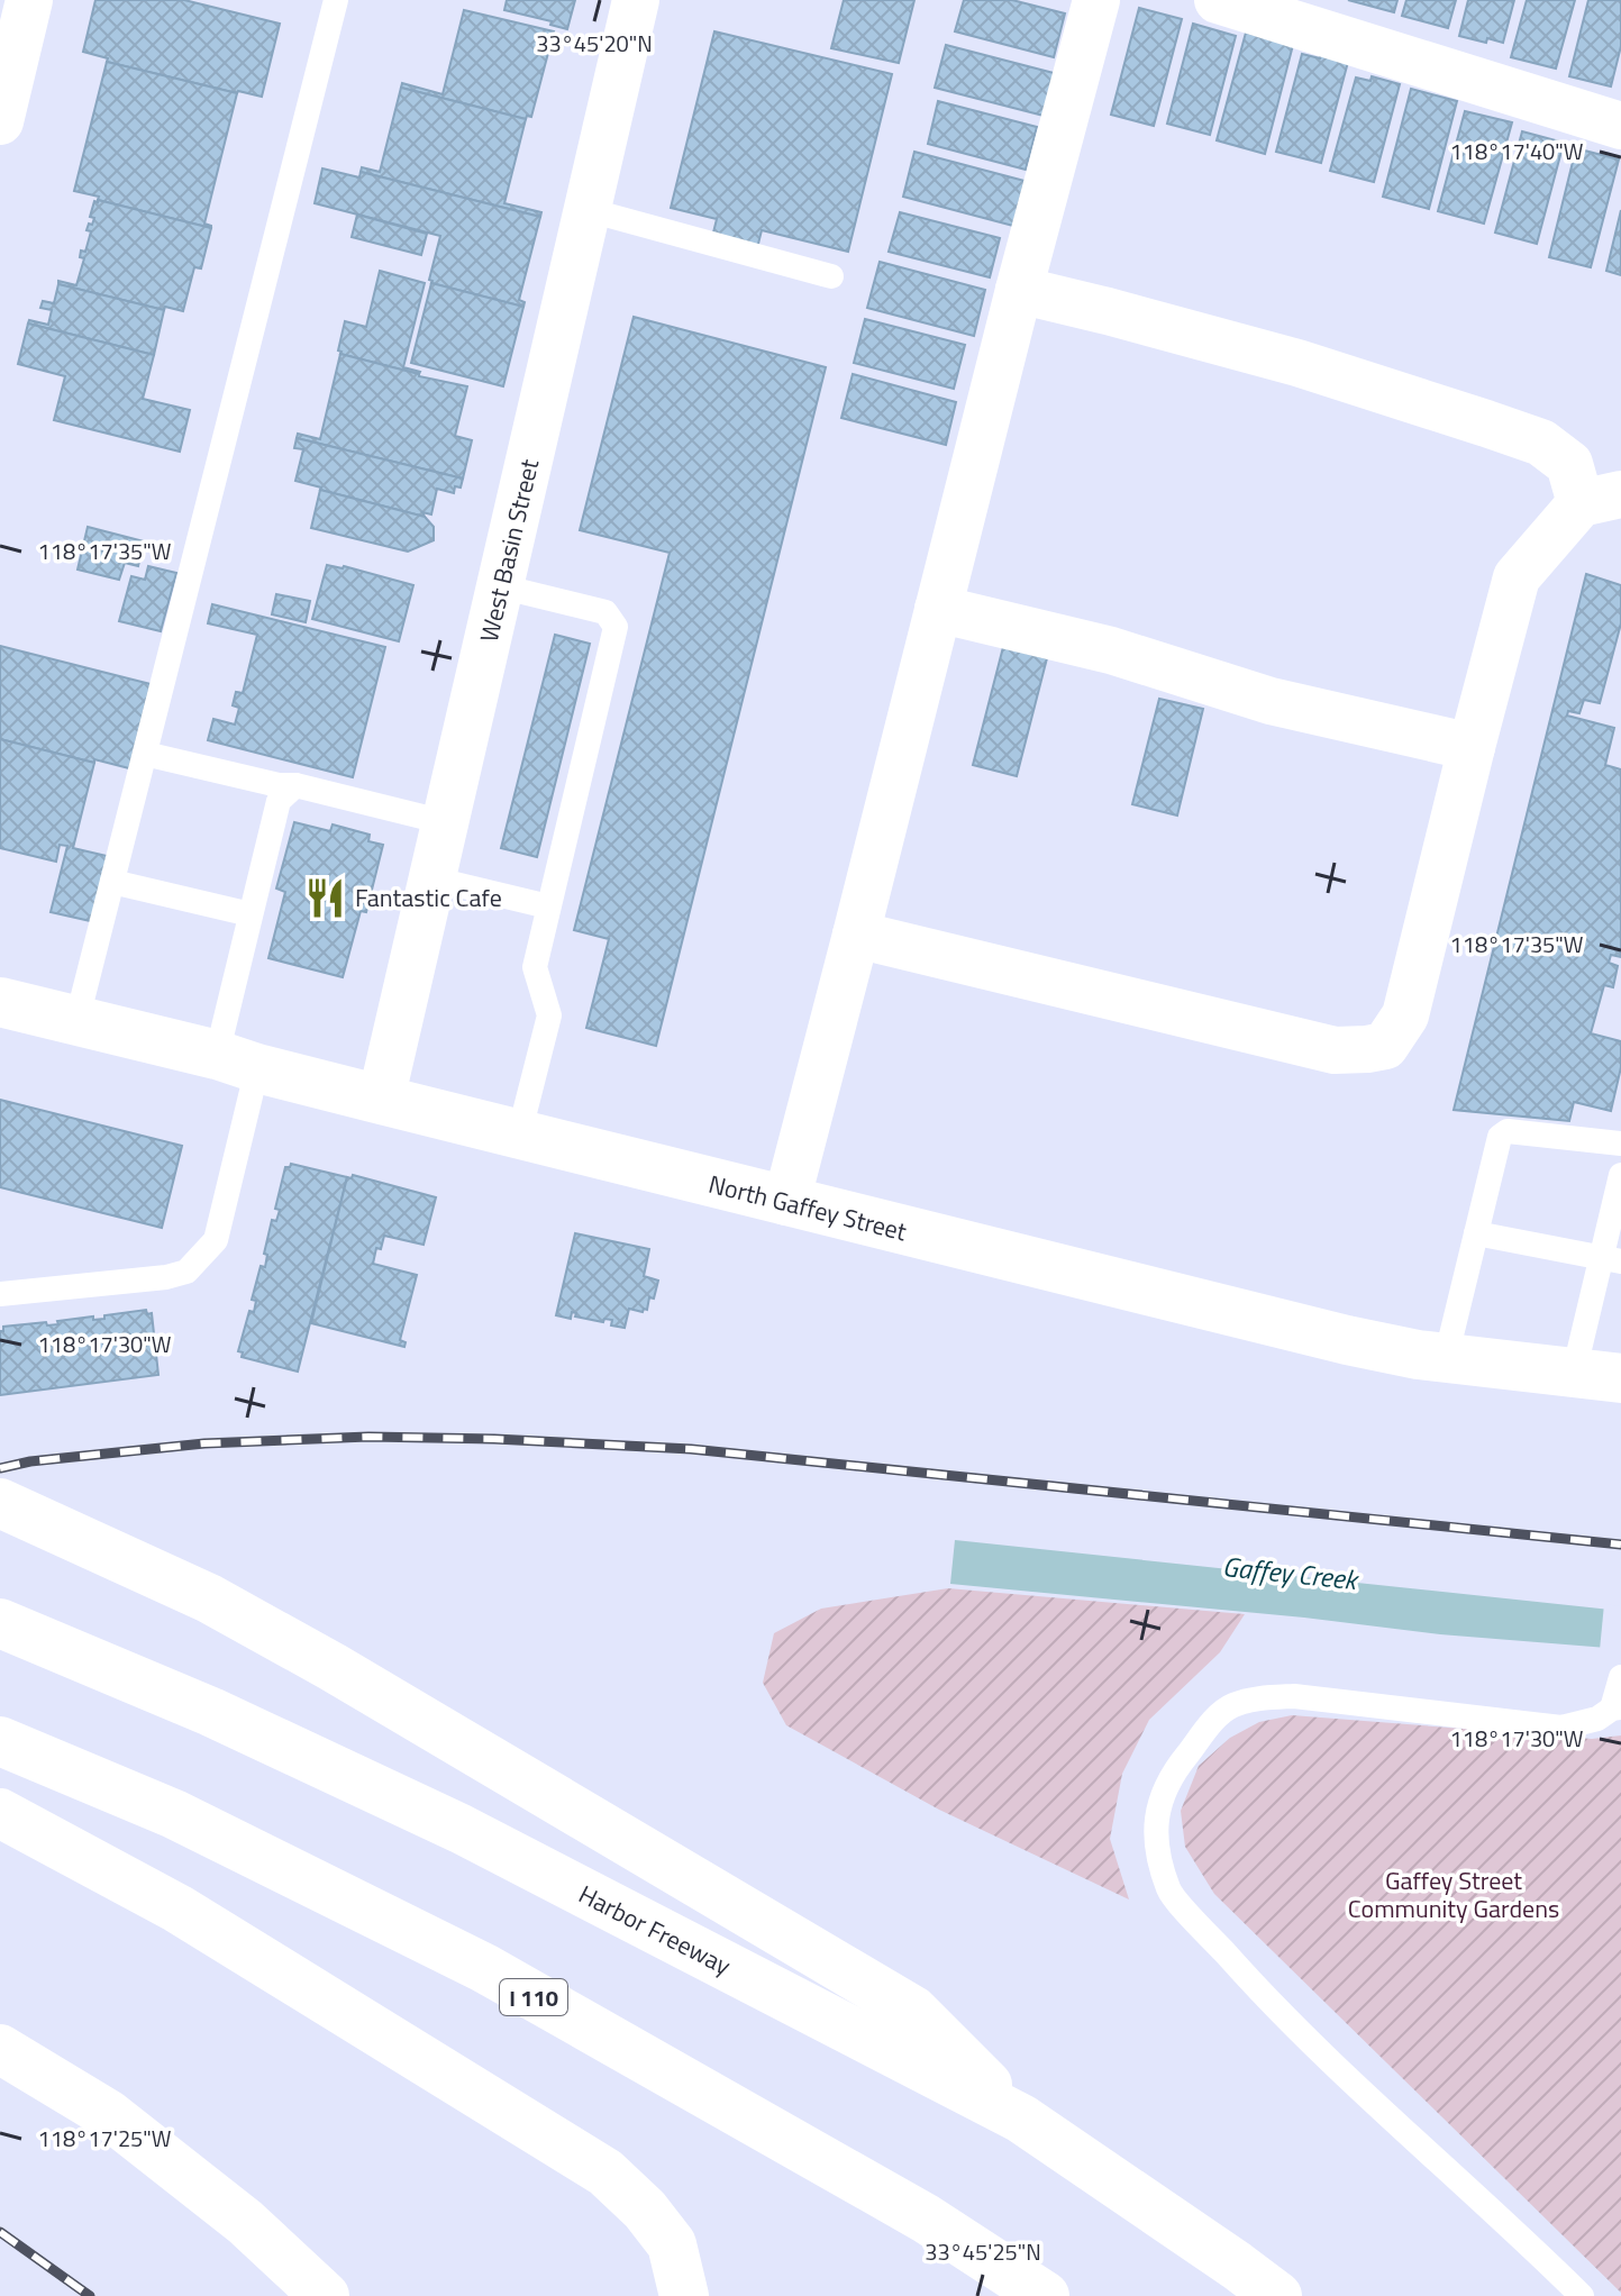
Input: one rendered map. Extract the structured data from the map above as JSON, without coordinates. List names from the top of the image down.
{
  "streets": {
    "main road": ["North Gaffey Street", "Harbor Freeway", "I 110"],
    "street": ["West Basin Street"]
  },
  "crossings": [
    ["West Basin Street", "North Gaffey Street"]
  ],
  "water": ["Gaffey Creek"],
  "parks": ["Gaffey Street Community Gardens"],
  "places": {
    "restaurant": ["Fantastic Cafe"]
  },
  "coordinates": [
    "33°45'20\"N",
    "118°17'40\"W",
    "118°17'35\"W",
    "118°17'30\"W",
    "118°17'25\"W",
    "33°45'25\"N"
  ]
}
